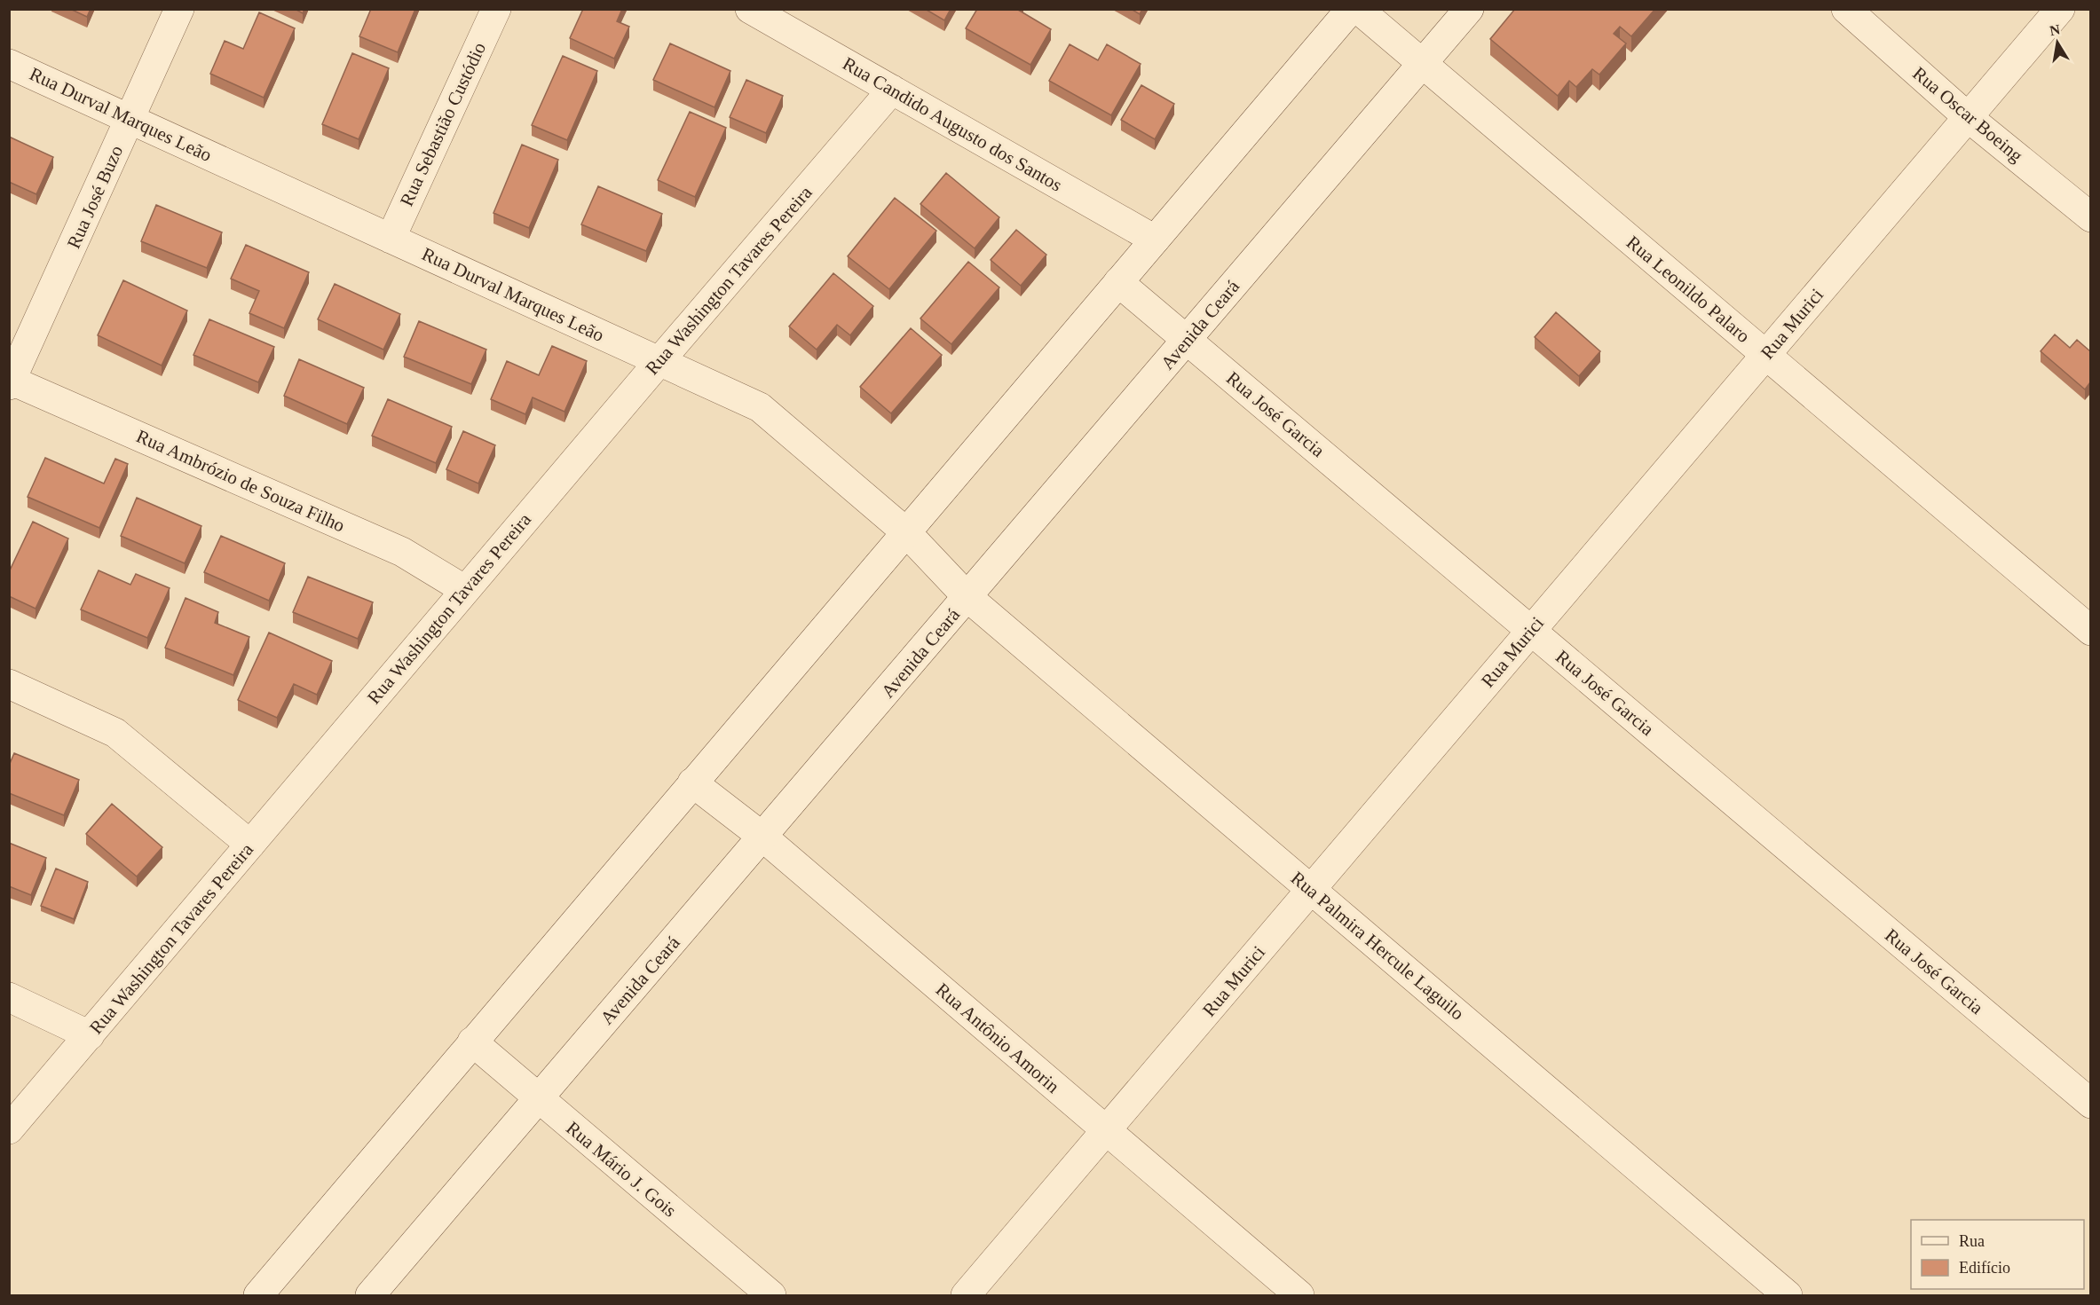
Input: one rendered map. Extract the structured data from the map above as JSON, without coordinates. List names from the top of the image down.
{
  "streets": {
    "street": [
      "Rua Durval Marques Leão",
      "Rua Oscar Boeing",
      "Rua Sebastião Custódio",
      "Rua Candido Augusto dos Santos",
      "Rua José Buzo",
      "Rua Washington Tavares Pereira",
      "Rua Leonildo Palaro",
      "Rua Murici",
      "Avenida Ceará",
      "Rua José Garcia",
      "Rua Ambrózio de Souza Filho",
      "Rua Palmira Hercule Laguilo",
      "Rua Antônio Amorin",
      "Rua Mário J. Gois"
    ]
  },
  "crossings": [
    ["Rua Durval Marques Leão", "Rua Sebastião Custódio"],
    ["Rua Durval Marques Leão", "Rua José Buzo"],
    ["Rua Durval Marques Leão", "Rua Washington Tavares Pereira"],
    ["Rua Durval Marques Leão", "Avenida Ceará"],
    ["Rua Durval Marques Leão", "Rua Palmira Hercule Laguilo"],
    ["Rua Oscar Boeing", "Rua Murici"],
    ["Rua Candido Augusto dos Santos", "Rua Washington Tavares Pereira"],
    ["Rua José Buzo", "Rua Ambrózio de Souza Filho"],
    ["Rua Washington Tavares Pereira", "Rua Ambrózio de Souza Filho"],
    ["Rua Leonildo Palaro", "Rua Murici"],
    ["Rua Leonildo Palaro", "Avenida Ceará"],
    ["Rua Murici", "Rua José Garcia"],
    ["Rua Murici", "Rua Palmira Hercule Laguilo"],
    ["Rua Murici", "Rua Antônio Amorin"],
    ["Avenida Ceará", "Rua José Garcia"],
    ["Avenida Ceará", "Rua Palmira Hercule Laguilo"],
    ["Avenida Ceará", "Rua Antônio Amorin"],
    ["Avenida Ceará", "Rua Mário J. Gois"]
  ],
  "legend": ["Rua", "Edifício"],
  "north": "top"
}
